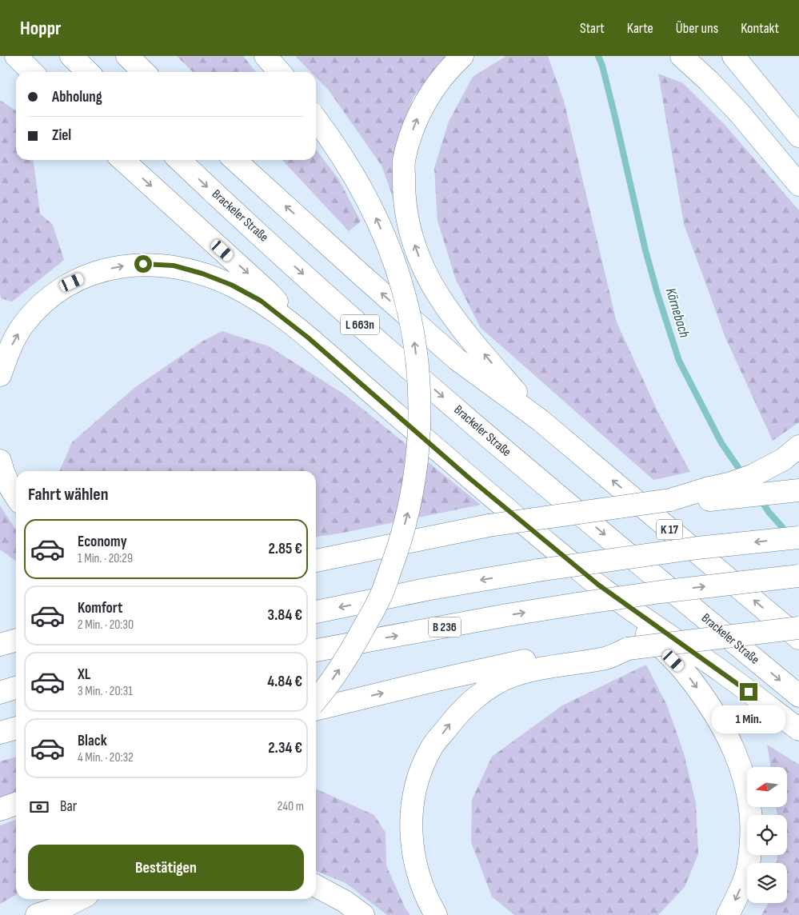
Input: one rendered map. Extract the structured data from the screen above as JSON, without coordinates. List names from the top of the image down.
{
  "streets": {
    "highway": [
      "Brackeler Straße",
      "L 663n",
      "K 17",
      "B 236"
    ]
  },
  "crossings": [
    ["L 663n", "K 17"]
  ],
  "water": ["Körnebach"],
  "north": "left",
  "page": {
    "header": "Hoppr",
    "nav": [
      "Start",
      "Karte",
      "Über uns",
      "Kontakt"
    ],
    "banner": ["Abholung", "Ziel"],
    "heading": "Fahrt wählen",
    "list": [
      {
        "name": "Economy",
        "note": "1 Min. · 20:29",
        "value": "2.85 €"
      },
      {
        "name": "Komfort",
        "note": "2 Min. · 20:30",
        "value": "3.84 €"
      },
      {
        "name": "XL",
        "note": "3 Min. · 20:31",
        "value": "4.84 €"
      },
      {
        "name": "Black",
        "note": "4 Min. · 20:32",
        "value": "2.34 €"
      }
    ],
    "bubble": "1 Min.",
    "pay": ["Bar", "240 m"],
    "buttons": "Bestätigen"
  }
}
